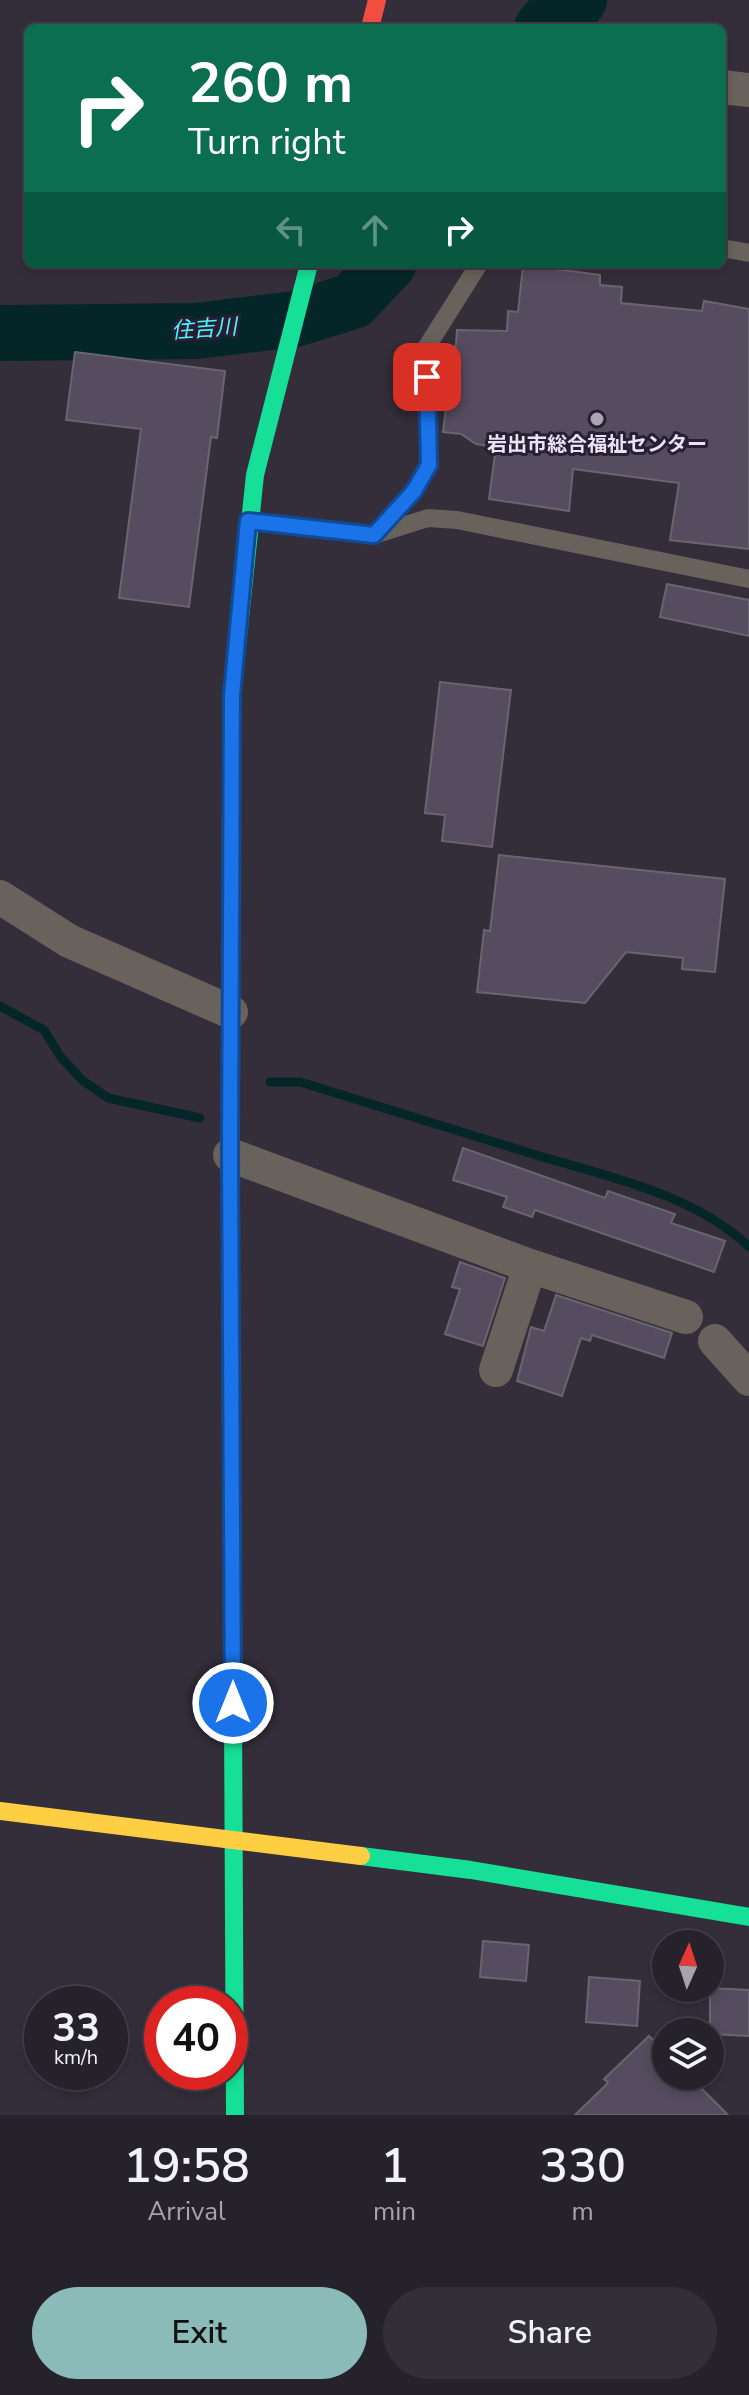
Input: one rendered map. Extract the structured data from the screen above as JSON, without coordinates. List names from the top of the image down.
{
  "water": ["住吉川"],
  "places": ["岩出市総合福祉センター"],
  "north": "top",
  "page": {
    "turn": ["260 m", "Turn right"],
    "speed": "33 km/h",
    "limit": "40",
    "eta": [
      "19:58",
      "Arrival",
      "1",
      "min",
      "330",
      "m"
    ],
    "buttons": ["Exit", "Share"]
  }
}
